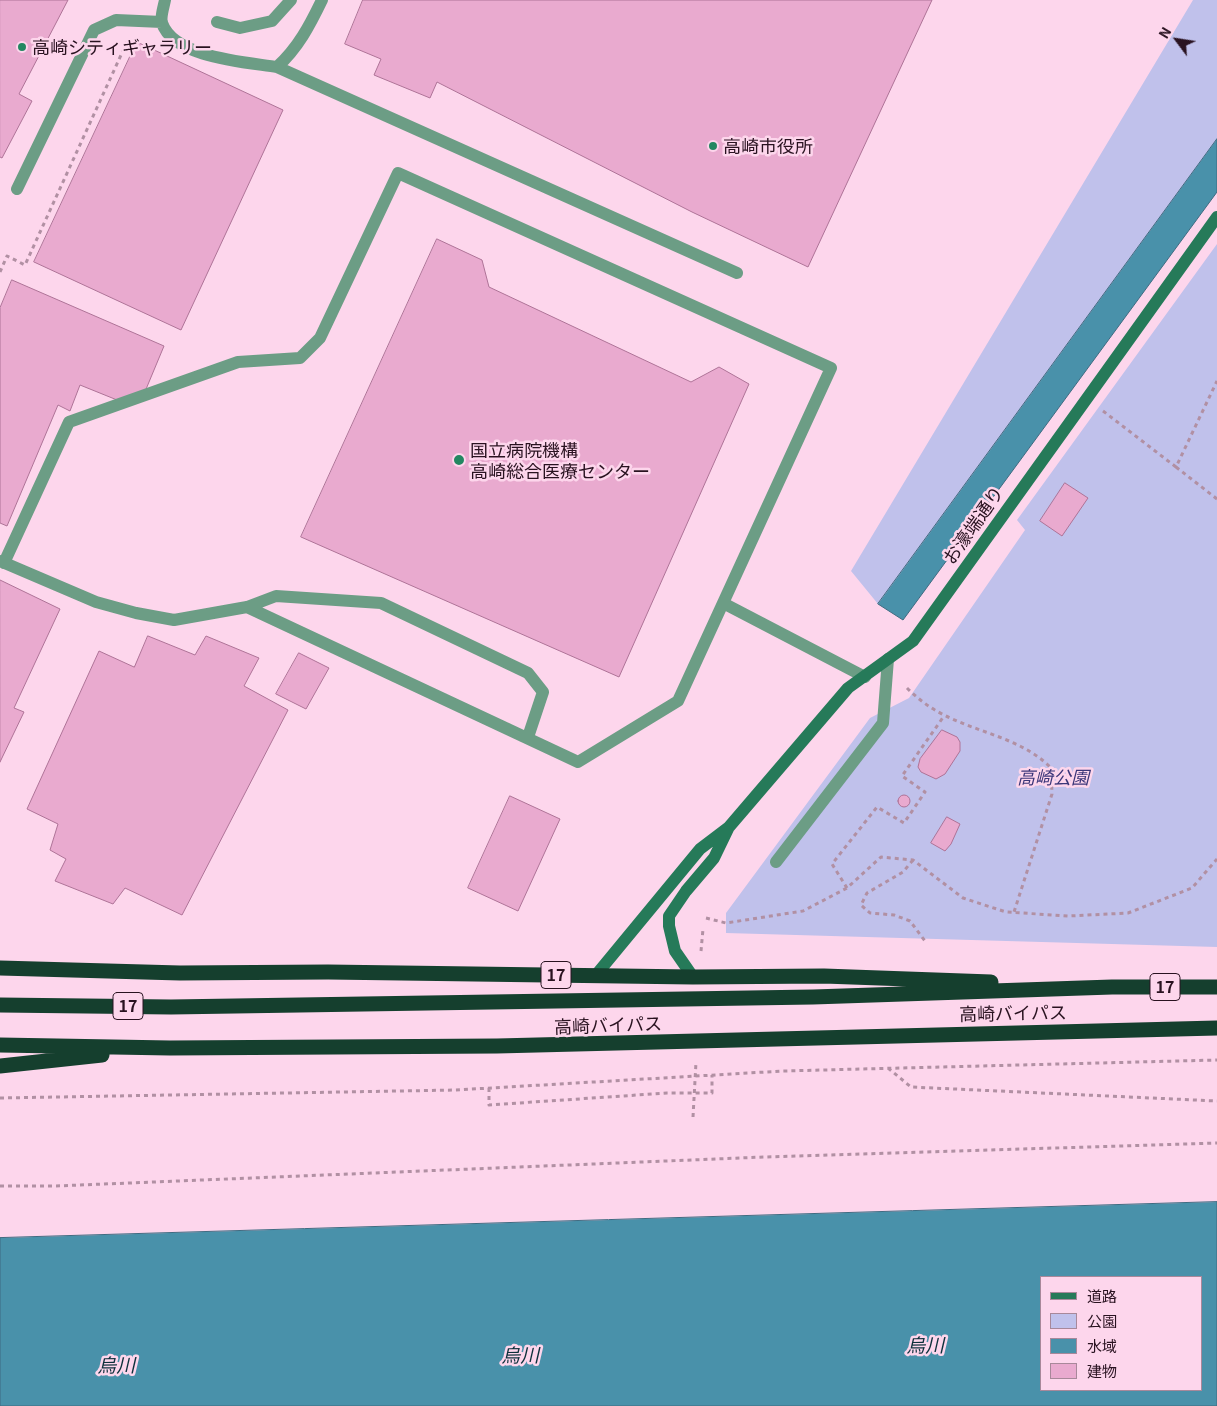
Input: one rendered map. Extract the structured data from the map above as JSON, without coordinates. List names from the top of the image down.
{
  "streets": {
    "highway": ["17", "高崎バイパス"],
    "street": ["お濠端通り"]
  },
  "crossings": [
    ["17", "高崎バイパス"]
  ],
  "water": ["烏川"],
  "parks": ["高崎公園"],
  "places": ["高崎シティギャラリー", "高崎市役所", "国立病院機構 高崎総合医療センター"],
  "legend": [
    "道路",
    "公園",
    "水域",
    "建物"
  ],
  "north": "top left"
}
